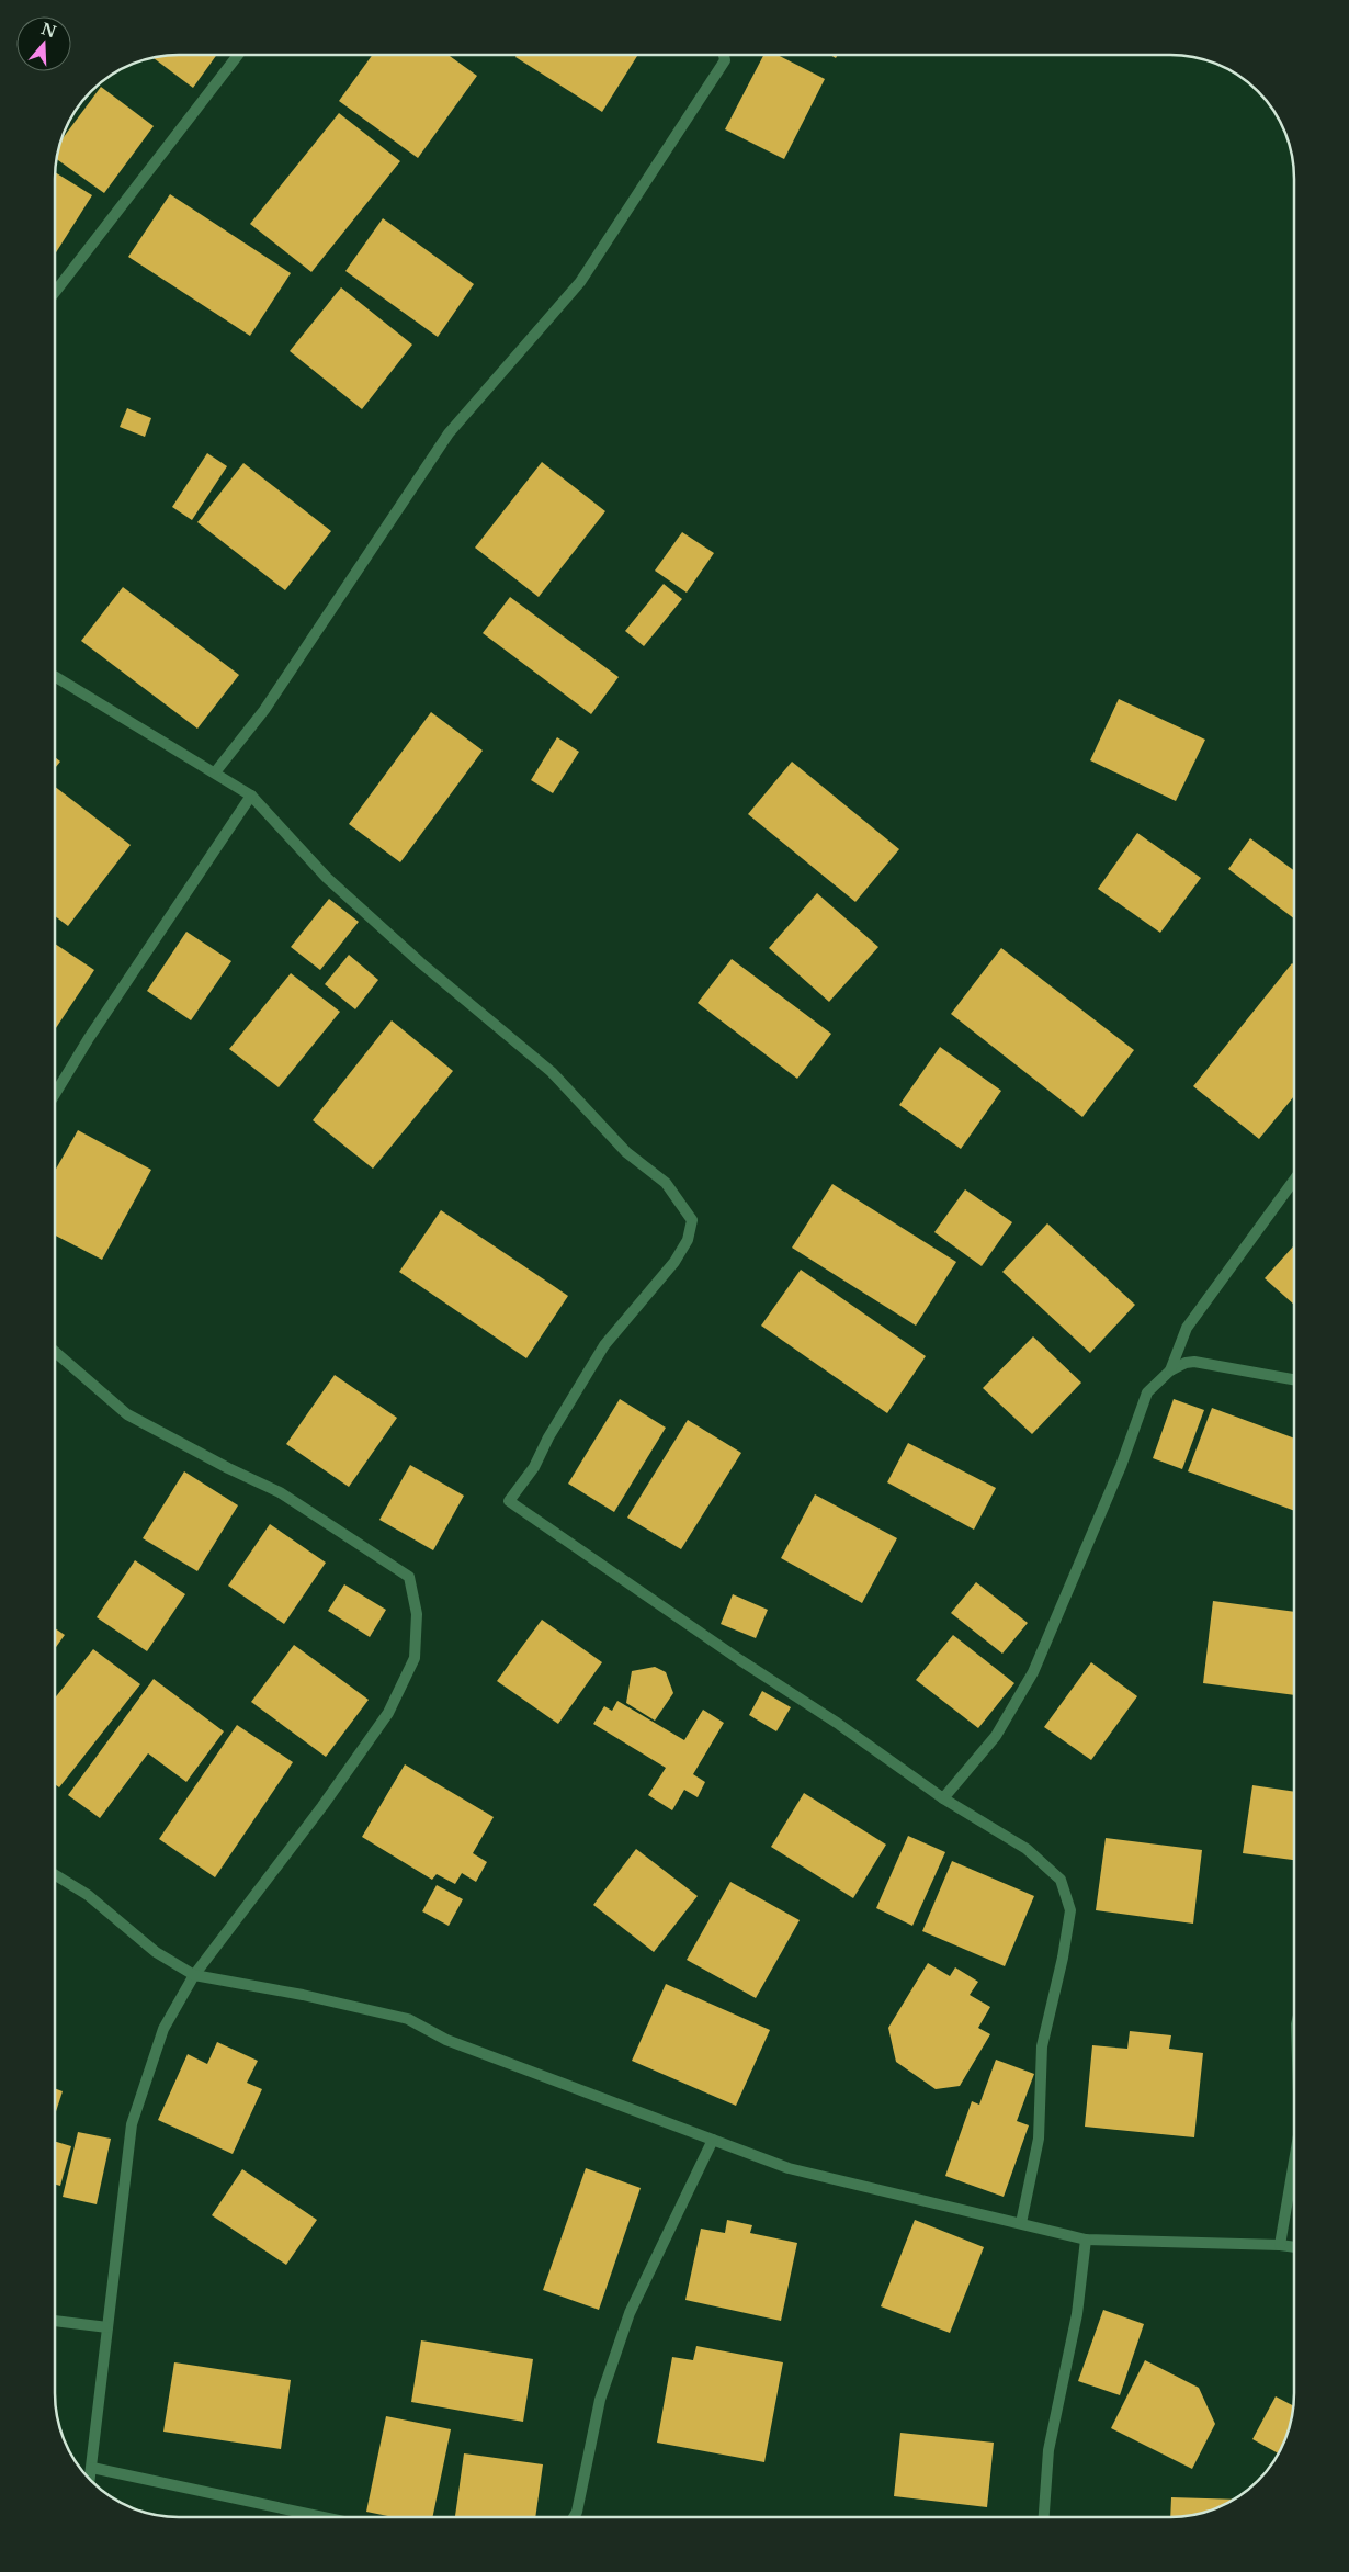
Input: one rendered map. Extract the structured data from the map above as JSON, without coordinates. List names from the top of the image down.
{
  "north": "top"
}
